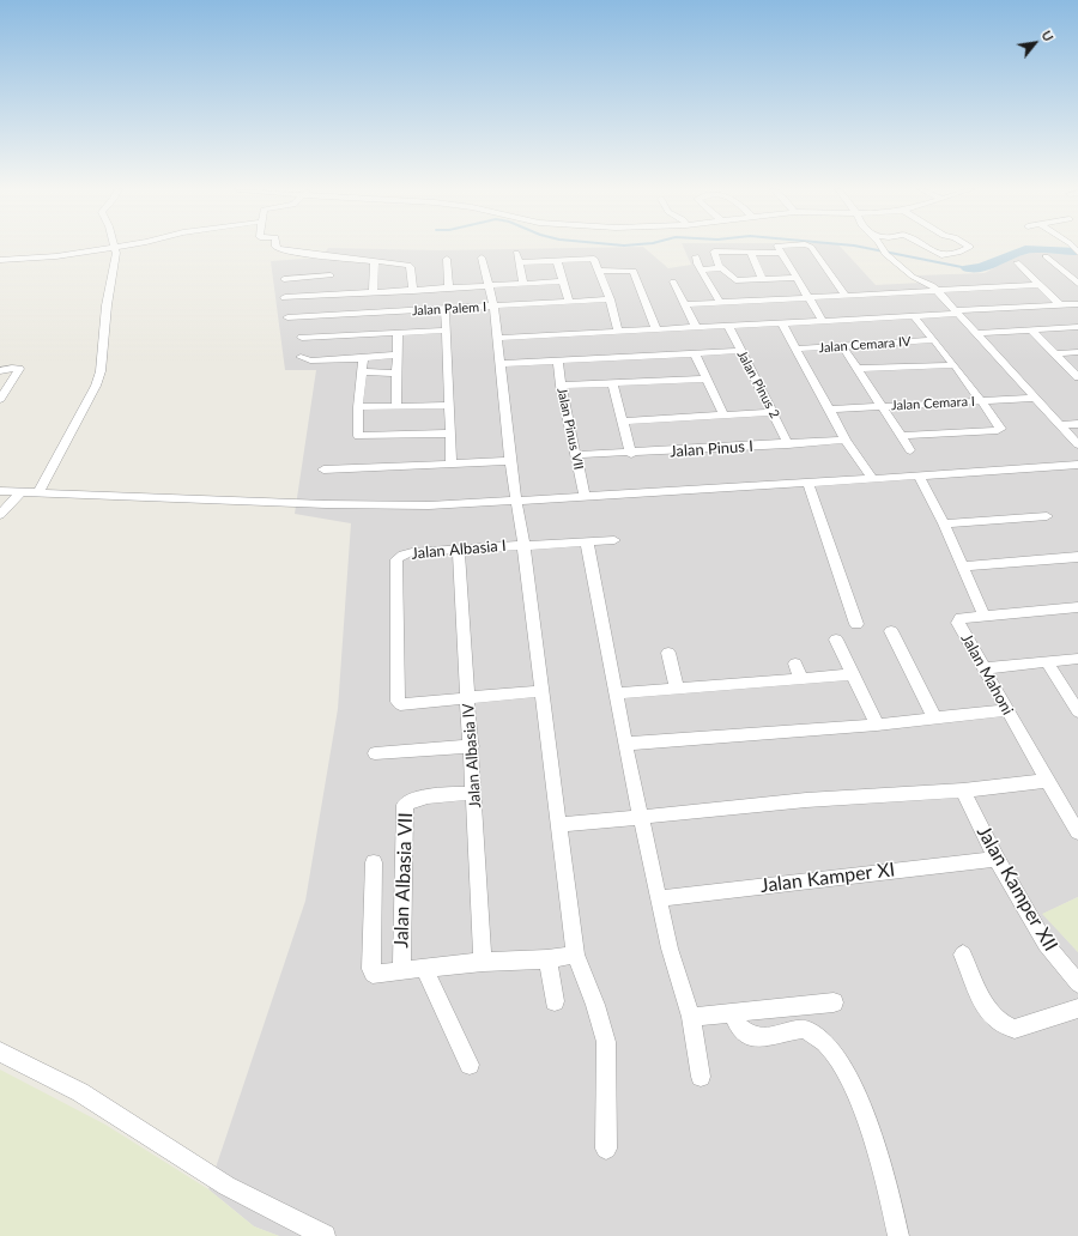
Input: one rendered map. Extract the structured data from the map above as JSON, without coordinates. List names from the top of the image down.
{
  "streets": {
    "street": [
      "Jalan Palem I",
      "Jalan Cemara IV",
      "Jalan Pinus 2",
      "Jalan Cemara I",
      "Jalan Pinus VII",
      "Jalan Pinus I",
      "Jalan Albasia I",
      "Jalan Mahoni",
      "Jalan Albasia lV",
      "Jalan Kamper XI",
      "Jalan Albasia VII",
      "Jalan Kamper XII"
    ]
  },
  "crossings": [
    ["Jalan Pinus 2", "Jalan Pinus I"],
    ["Jalan Pinus VII", "Jalan Pinus I"],
    ["Jalan Albasia I", "Jalan Albasia lV"],
    ["Jalan Albasia lV", "Jalan Albasia VII"],
    ["Jalan Kamper XI", "Jalan Kamper XII"]
  ],
  "north": "top right"
}
